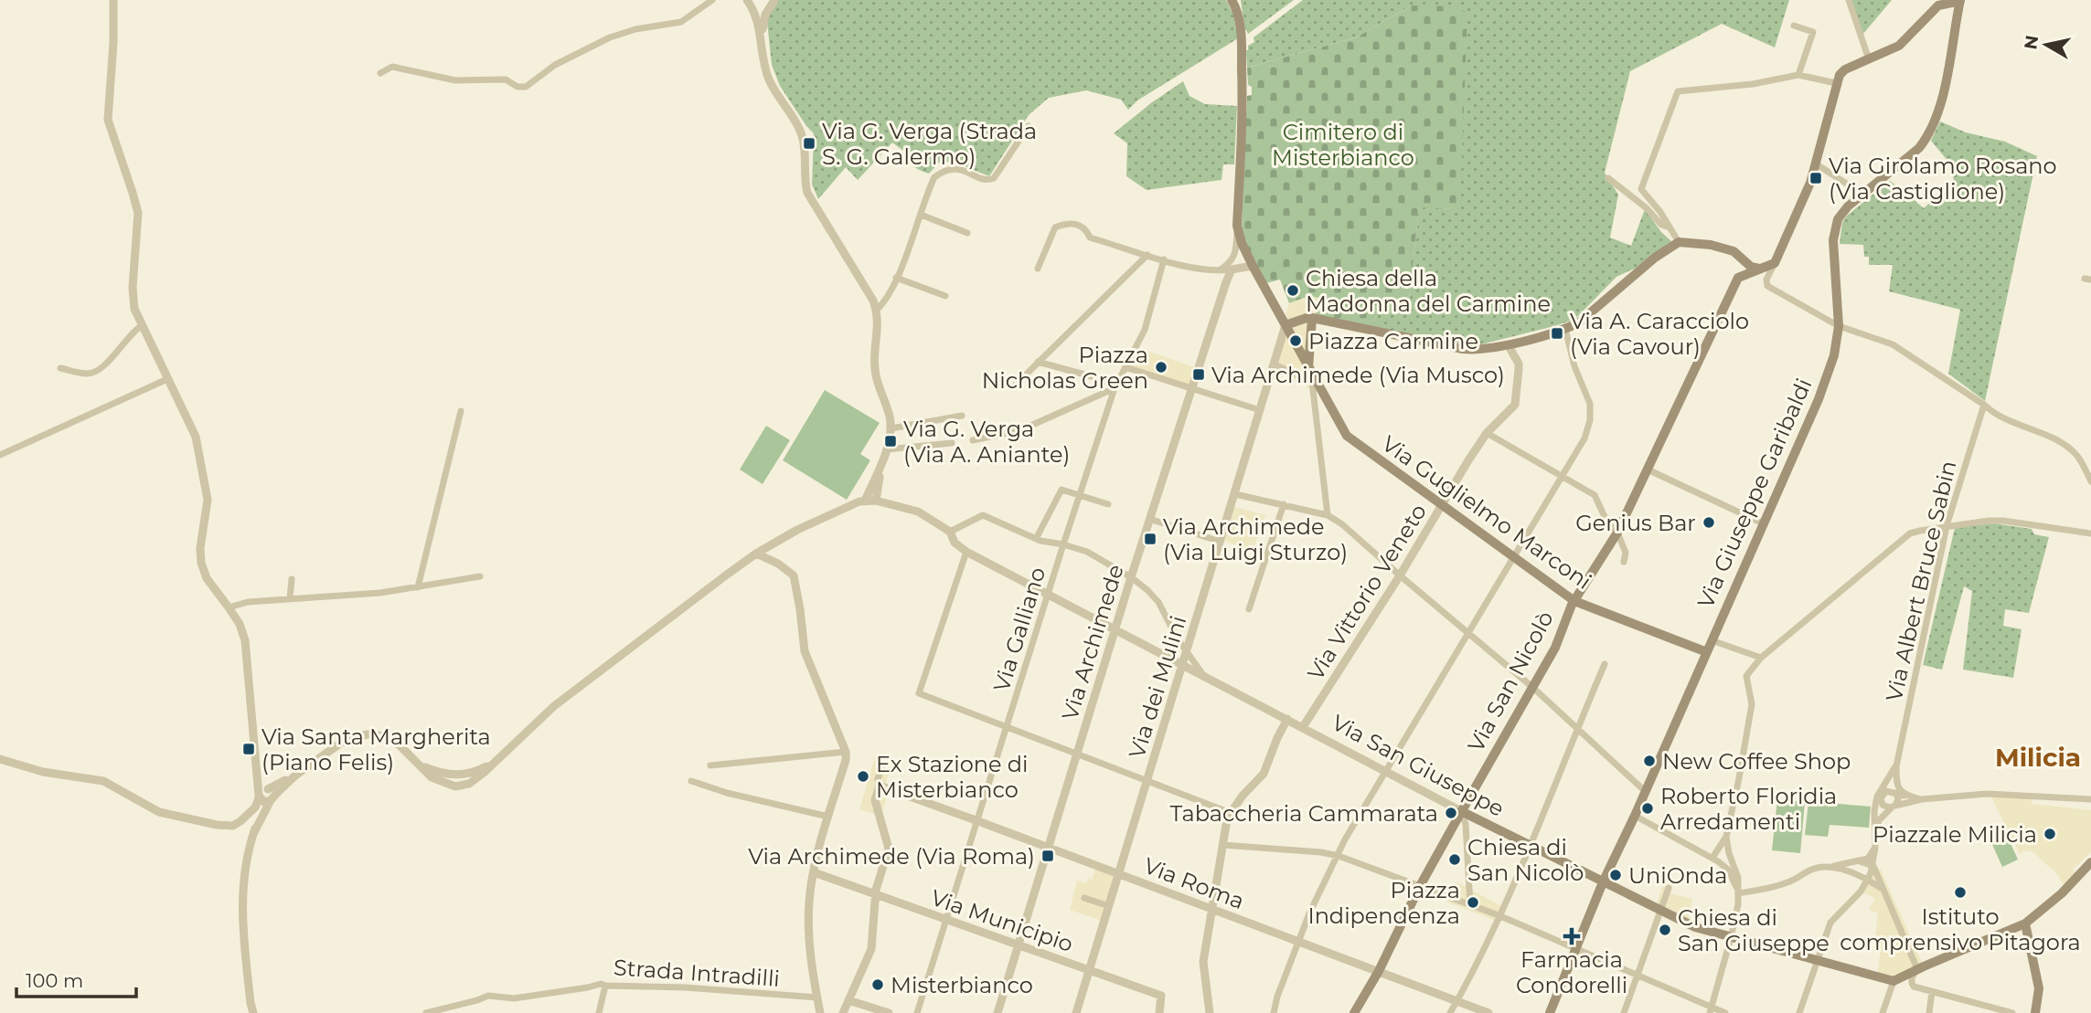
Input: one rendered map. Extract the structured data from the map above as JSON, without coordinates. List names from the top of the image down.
{
  "streets": {
    "main road": [
      "Via Giuseppe Garibaldi",
      "Via Guglielmo Marconi",
      "Via San Nicolò",
      "Via San Giuseppe"
    ],
    "street": [
      "Via Albert Bruce Sabin",
      "Via Vittorio Veneto",
      "Via Galliano",
      "Via Archimede",
      "Via dei Mulini",
      "Via Roma",
      "Via Municipio",
      "Strada Intradilli"
    ]
  },
  "crossings": [
    ["Via Giuseppe Garibaldi", "Via Guglielmo Marconi"],
    ["Via Giuseppe Garibaldi", "Via San Giuseppe"],
    ["Via Guglielmo Marconi", "Via Vittorio Veneto"],
    ["Via Guglielmo Marconi", "Via San Nicolò"],
    ["Via Guglielmo Marconi", "Via dei Mulini"],
    ["Via Vittorio Veneto", "Via San Giuseppe"],
    ["Via Galliano", "Via San Giuseppe"],
    ["Via Galliano", "Via Roma"],
    ["Via Galliano", "Via Municipio"],
    ["Via Archimede", "Via San Giuseppe"],
    ["Via Archimede", "Via Roma"],
    ["Via Archimede", "Via Municipio"],
    ["Via San Nicolò", "Via San Giuseppe"],
    ["Via San Nicolò", "Via Roma"],
    ["Via dei Mulini", "Via San Giuseppe"],
    ["Via dei Mulini", "Via Roma"],
    ["Via dei Mulini", "Via Municipio"],
    ["Via Municipio", "Strada Intradilli"]
  ],
  "districts": ["Milicia"],
  "parks": ["Cimitero di Misterbianco"],
  "places": {
    "transit": [
      "Via G. Verga (Strada S. G. Galermo)",
      "Via Girolamo Rosano (Via Castiglione)",
      "Via A. Caracciolo (Via Cavour)",
      "Via Archimede (Via Musco)",
      "Via G. Verga (Via A. Aniante)",
      "Via Archimede (Via Luigi Sturzo)",
      "Via Santa Margherita (Piano Felis)",
      "Via Archimede (Via Roma)"
    ],
    "other": [
      "Chiesa della Madonna del Carmine",
      "Piazza Carmine",
      "Piazza Nicholas Green",
      "Genius Bar",
      "New Coffee Shop",
      "Ex Stazione di Misterbianco",
      "Roberto Floridia Arredamenti",
      "Tabaccheria Cammarata",
      "Piazzale Milicia",
      "Chiesa di San Nicolò",
      "UniOnda",
      "Istituto comprensivo Pitagora",
      "Piazza Indipendenza",
      "Chiesa di San Giuseppe",
      "Misterbianco"
    ],
    "health": ["Farmacia Condorelli"]
  },
  "scale_bar": "100 m",
  "north": "left"
}
